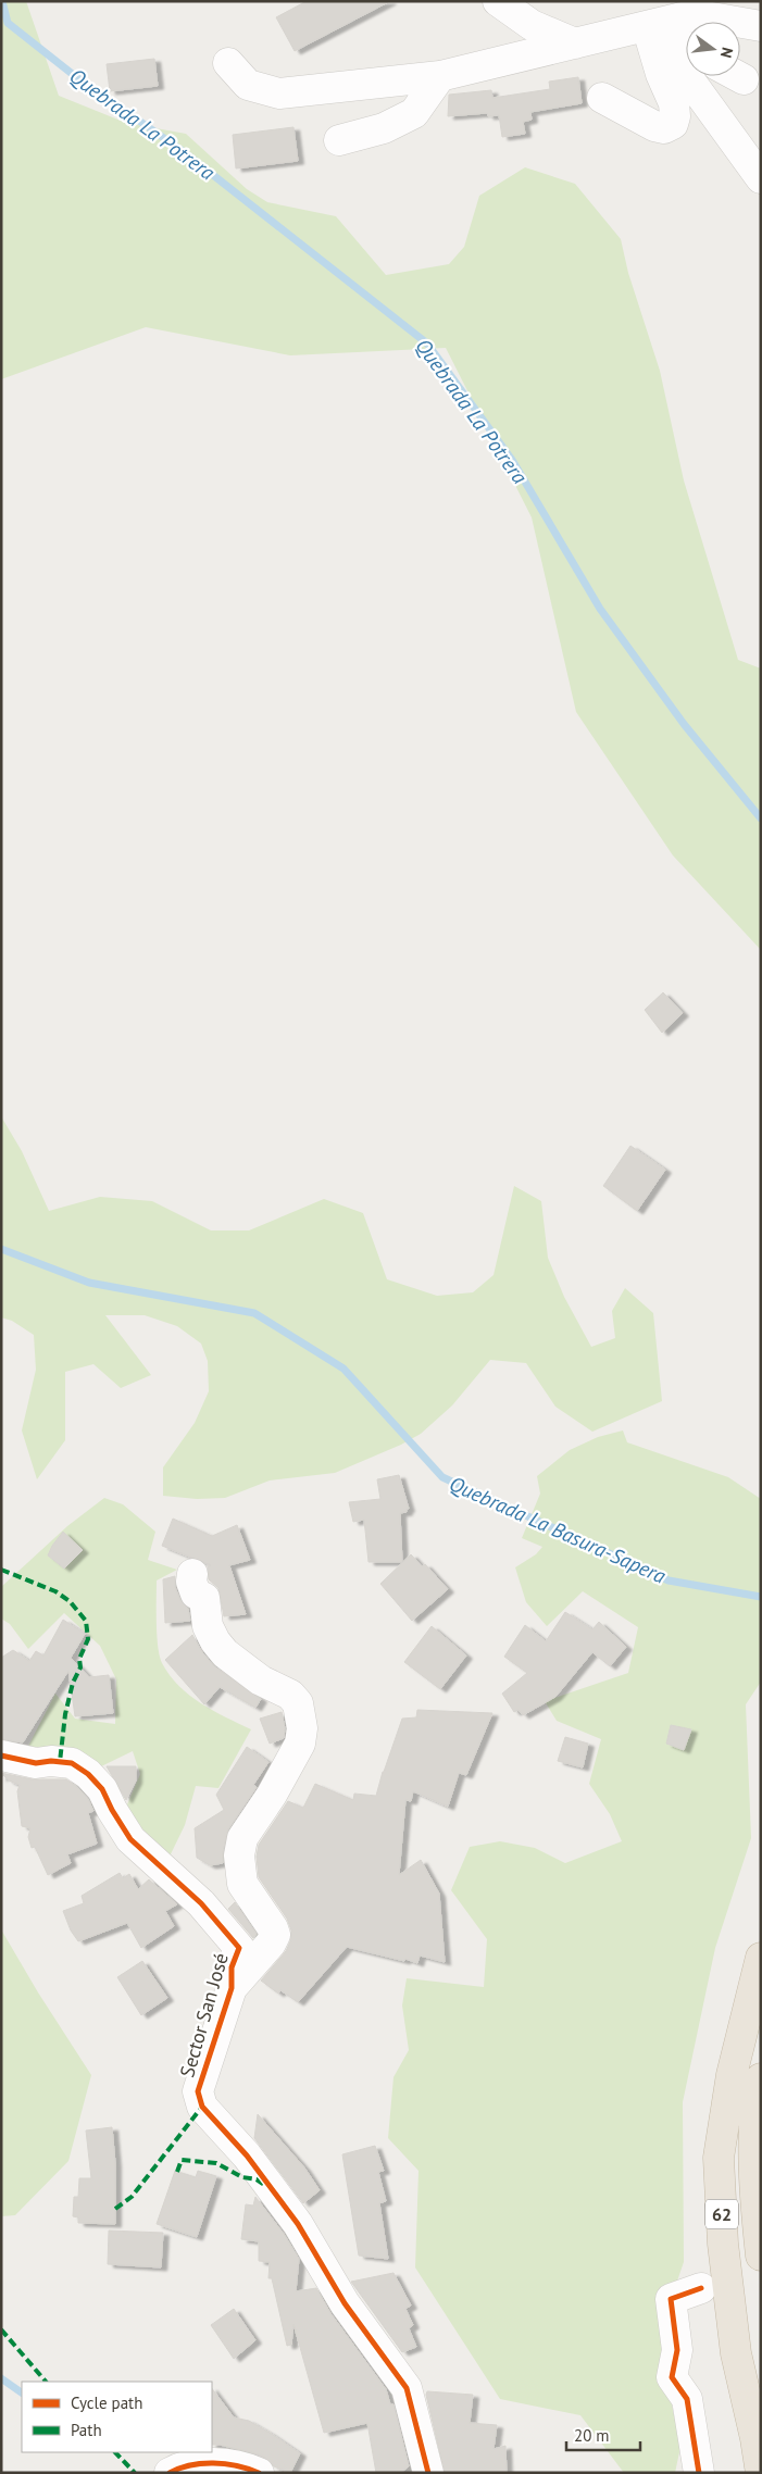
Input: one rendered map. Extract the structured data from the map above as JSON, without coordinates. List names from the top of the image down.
{
  "streets": {
    "highway": ["62"],
    "street": ["Sector San José"]
  },
  "water": ["Quebrada La Potrera", "Quebrada La Basura-Sapera"],
  "legend": ["Cycle path", "Path"],
  "scale_bar": "20 m",
  "north": "right"
}
